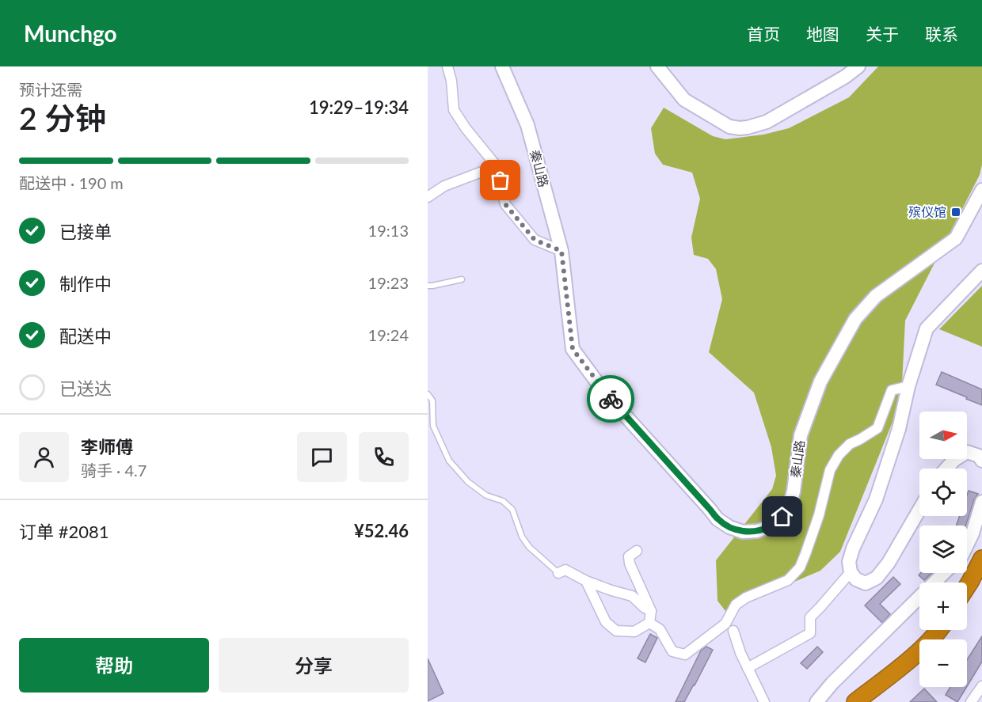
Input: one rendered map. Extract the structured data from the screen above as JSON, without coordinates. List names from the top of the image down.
{
  "streets": {
    "main road": ["秦山路"]
  },
  "places": {
    "transit": ["殡仪馆"]
  },
  "north": "right",
  "page": {
    "header": "Munchgo",
    "nav": [
      "首页",
      "地图",
      "关于",
      "联系"
    ],
    "heading": ["2 分钟", "预计还需", "19:29–19:34"],
    "panel": [
      "李师傅",
      "骑手 · 4.7",
      "订单 #2081",
      "¥52.46"
    ],
    "bar": "配送中 · 190 m",
    "list": [
      ["已接单", "19:13"],
      ["制作中", "19:23"],
      ["配送中", "19:24"],
      "已送达"
    ],
    "map_buttons": ["+", "−"],
    "buttons": ["帮助", "分享"]
  }
}
